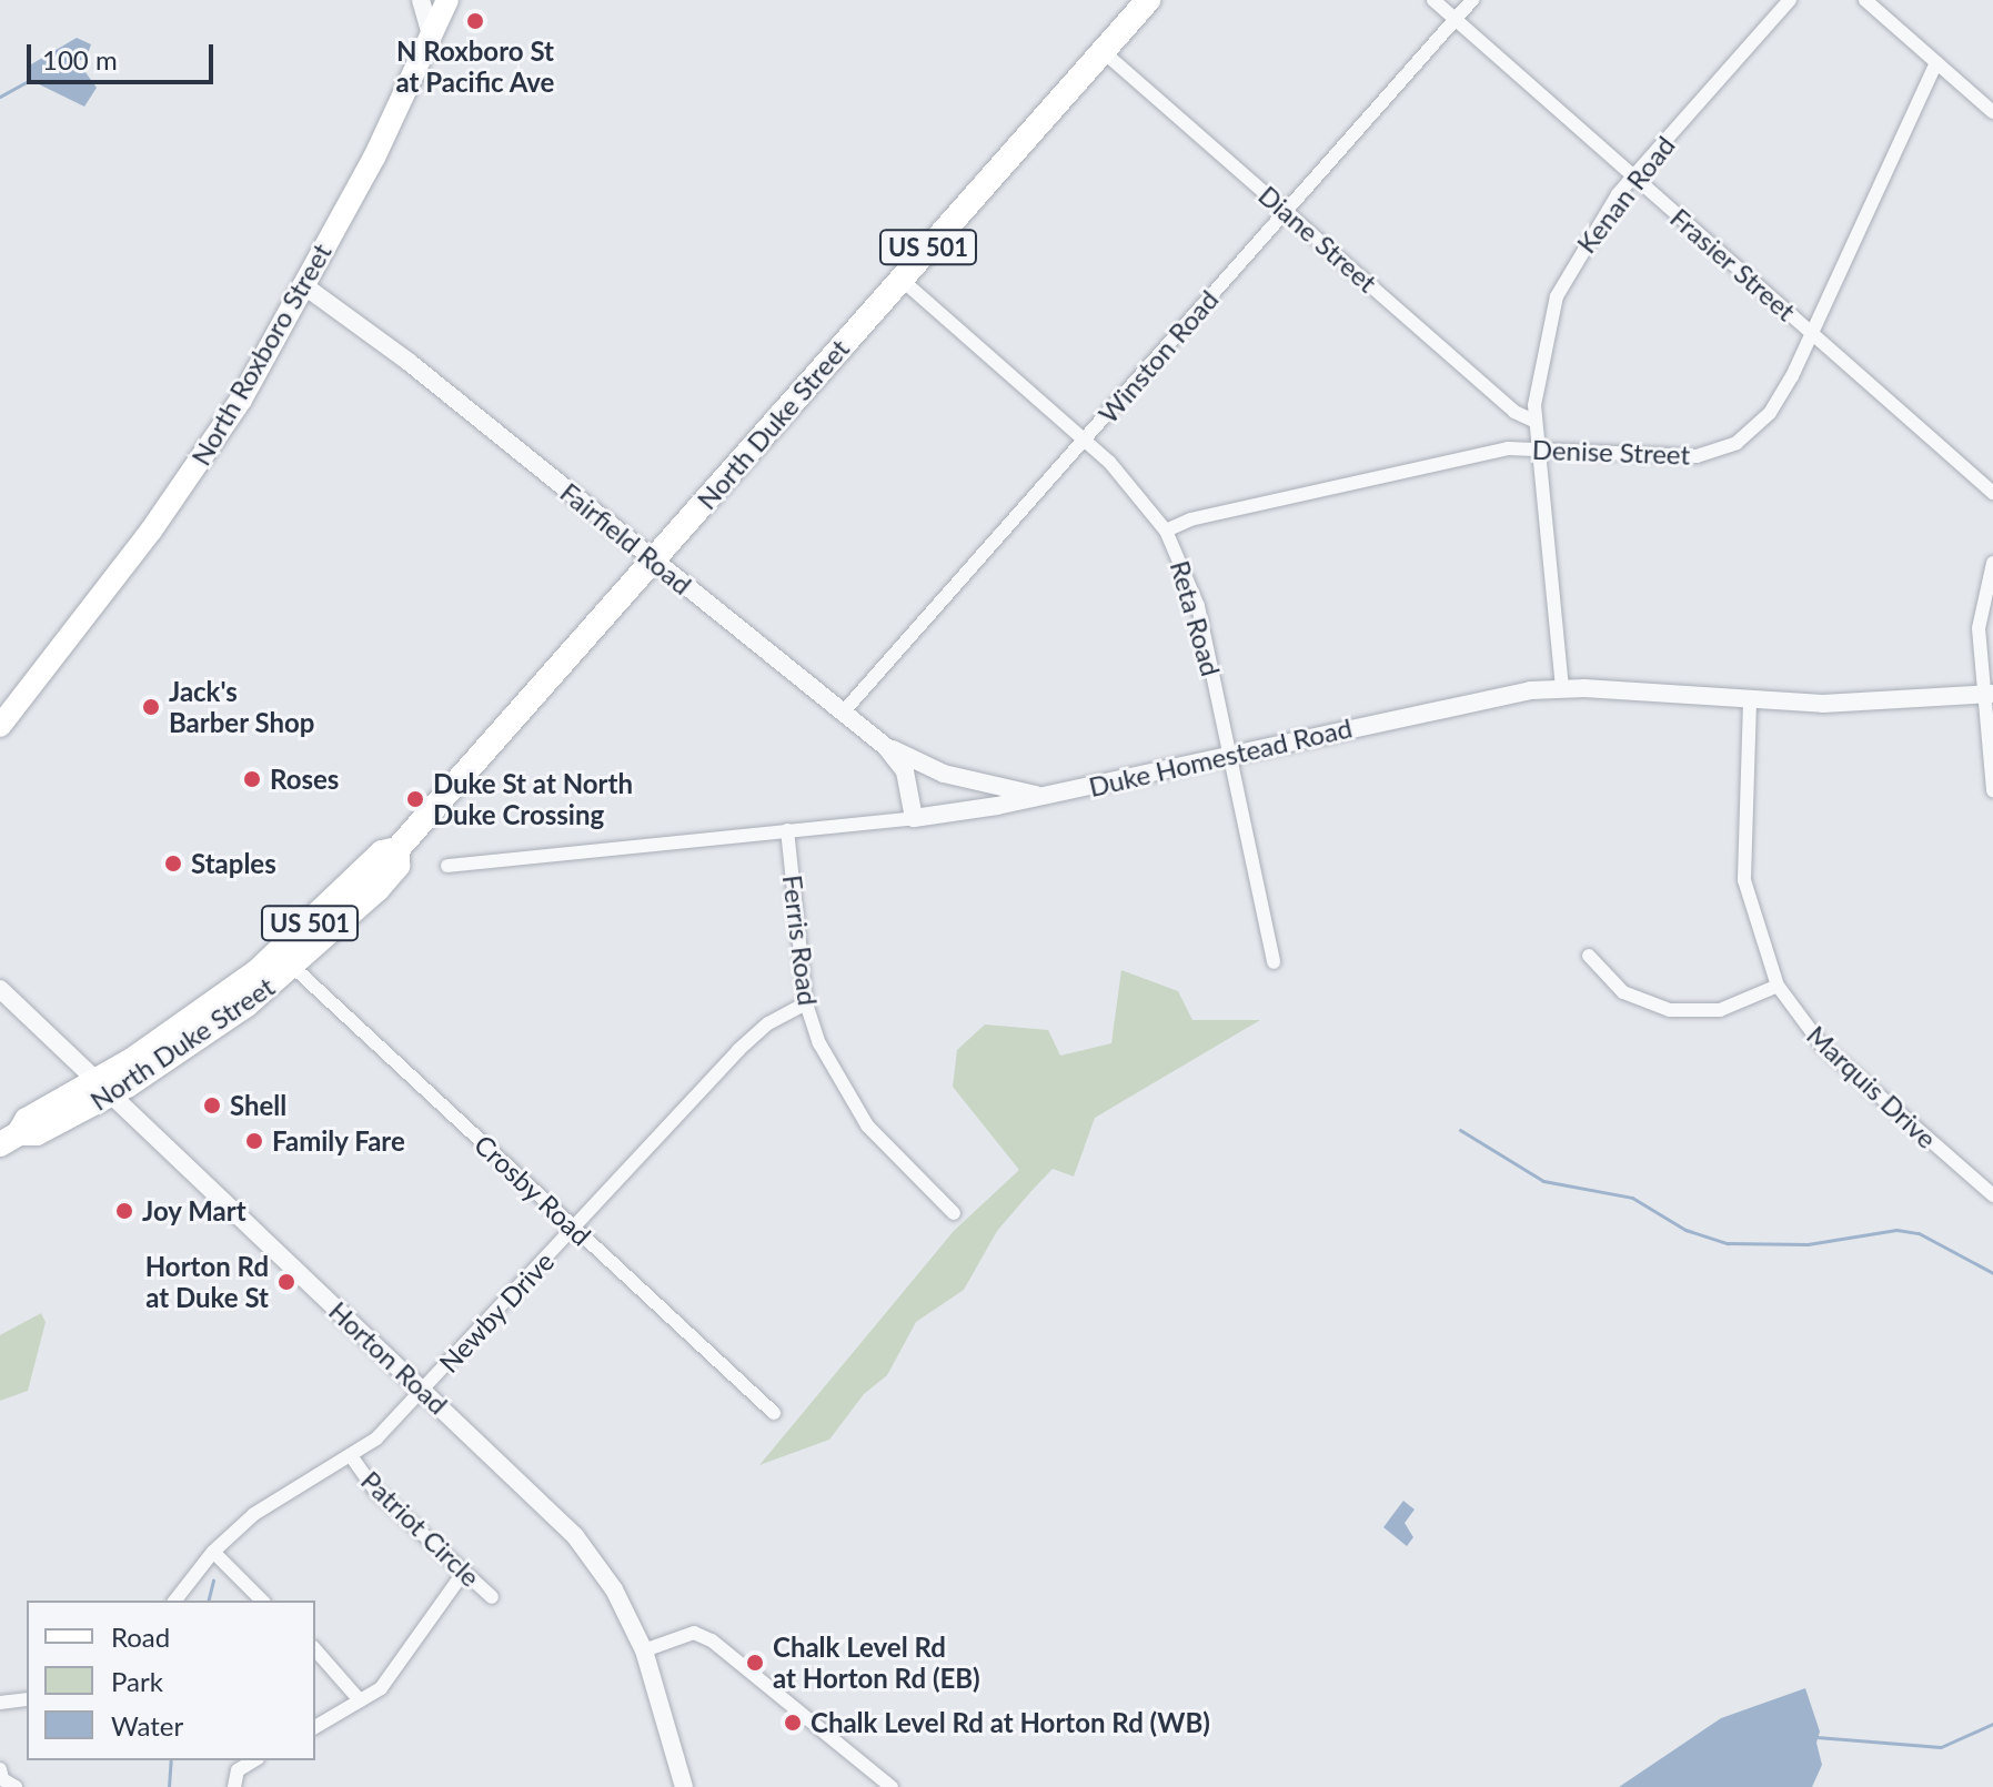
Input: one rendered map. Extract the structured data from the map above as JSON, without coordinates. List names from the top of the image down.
{
  "streets": {
    "highway": ["US 501", "North Duke Street"],
    "main road": ["North Roxboro Street"],
    "street": [
      "Kenan Road",
      "Diane Street",
      "Frasier Street",
      "Winston Road",
      "Denise Street",
      "Fairfield Road",
      "Reta Road",
      "Duke Homestead Road",
      "Ferris Road",
      "Marquis Drive",
      "Crosby Road",
      "Newby Drive",
      "Horton Road",
      "Patriot Circle"
    ]
  },
  "crossings": [
    ["Kenan Road", "Diane Street"],
    ["Kenan Road", "Frasier Street"],
    ["Kenan Road", "Denise Street"],
    ["Kenan Road", "Duke Homestead Road"],
    ["Diane Street", "Winston Road"],
    ["Diane Street", "North Duke Street"],
    ["Frasier Street", "Winston Road"],
    ["Frasier Street", "Denise Street"],
    ["North Roxboro Street", "Fairfield Road"],
    ["Winston Road", "Fairfield Road"],
    ["Winston Road", "Reta Road"],
    ["North Duke Street", "Fairfield Road"],
    ["North Duke Street", "Reta Road"],
    ["North Duke Street", "Crosby Road"],
    ["North Duke Street", "Horton Road"],
    ["Denise Street", "Reta Road"],
    ["Fairfield Road", "Duke Homestead Road"],
    ["Reta Road", "Duke Homestead Road"],
    ["Duke Homestead Road", "Ferris Road"],
    ["Duke Homestead Road", "Marquis Drive"],
    ["Ferris Road", "Newby Drive"],
    ["Crosby Road", "Newby Drive"],
    ["Newby Drive", "Horton Road"],
    ["Newby Drive", "Patriot Circle"]
  ],
  "places": [
    "N Roxboro St at Pacific Ave",
    "Jack's Barber Shop",
    "Roses",
    "Duke St at North Duke Crossing",
    "Staples",
    "Shell",
    "Family Fare",
    "Joy Mart",
    "Horton Rd at Duke St",
    "Chalk Level Rd at Horton Rd (EB)",
    "Chalk Level Rd at Horton Rd (WB)"
  ],
  "legend": ["Road", "Park", "Water"],
  "scale_bar": "100 m"
}
